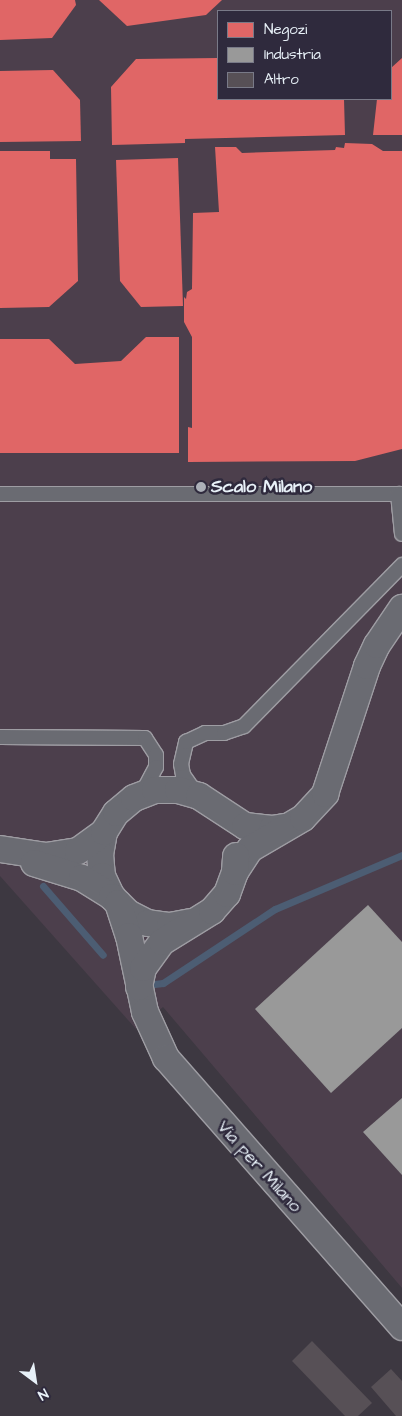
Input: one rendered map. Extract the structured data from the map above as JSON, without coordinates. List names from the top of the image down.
{
  "streets": {
    "street": ["Via per Milano"]
  },
  "places": ["Scalo Milano"],
  "legend": ["Negozi", "Industria", "Altro"],
  "north": "bottom right"
}
